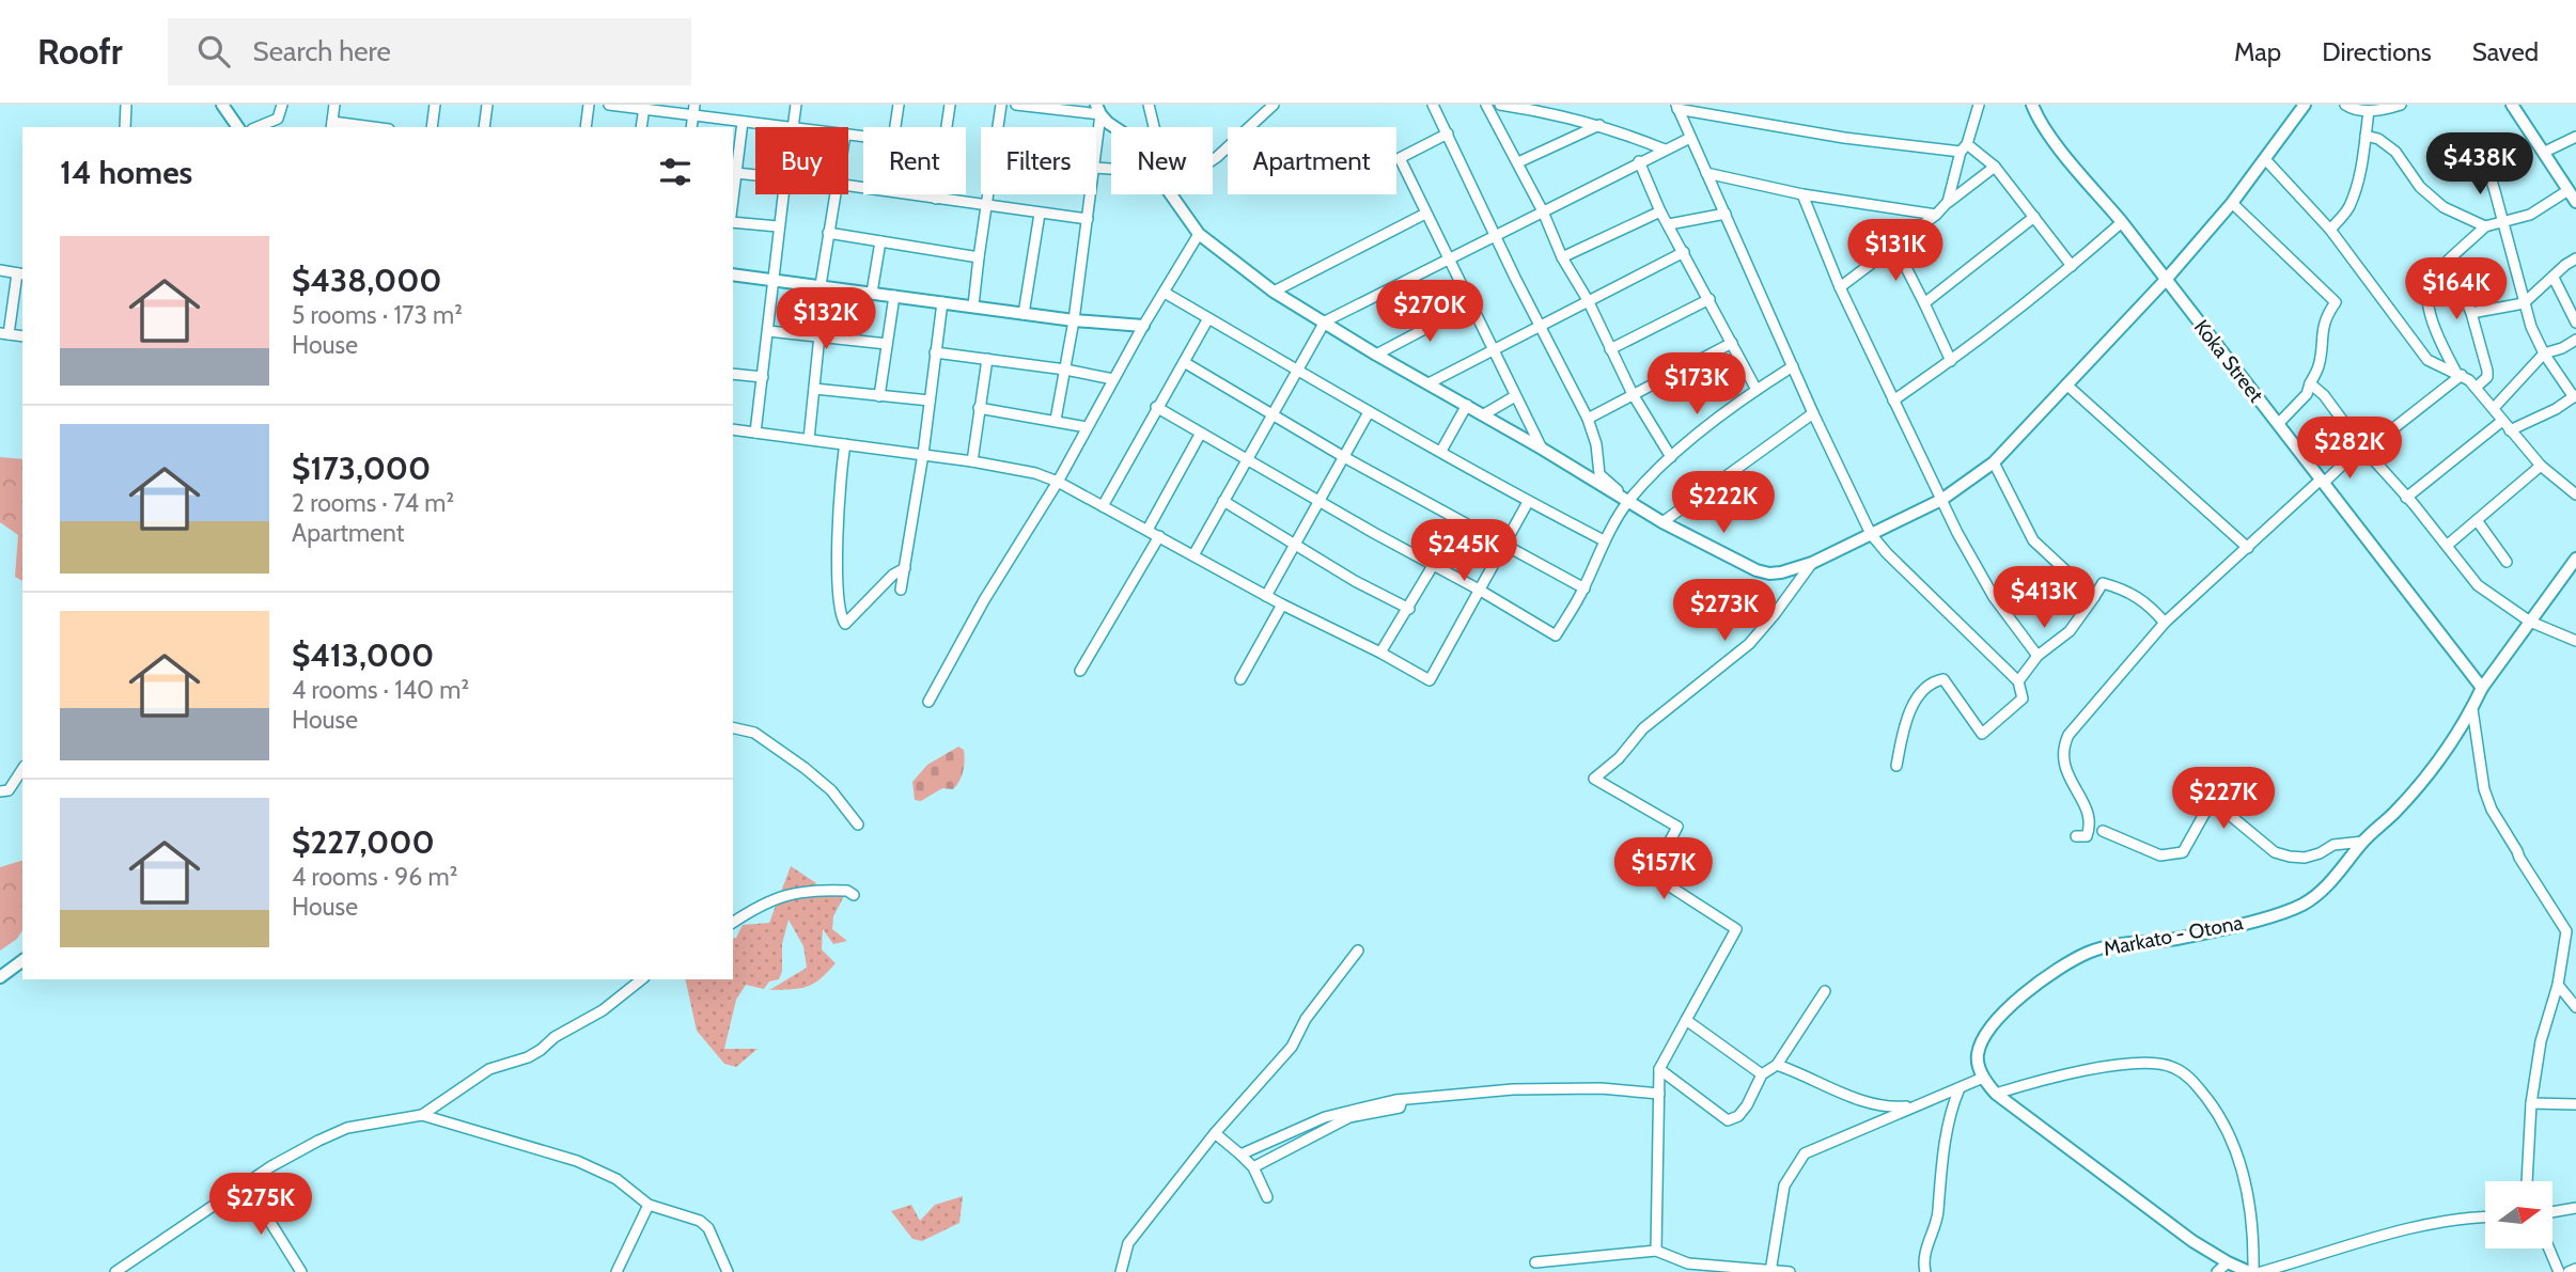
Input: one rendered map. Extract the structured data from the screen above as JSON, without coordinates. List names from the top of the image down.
{
  "streets": {
    "main road": ["Koka Street", "Markato - Otona"]
  },
  "crossings": [
    ["Koka Street", "Markato - Otona"]
  ],
  "north": "right",
  "page": {
    "header": "Roofr",
    "search": "Search here",
    "nav": ["Map", "Directions", "Saved"],
    "chip": [
      "Buy",
      "Rent",
      "Filters",
      "New",
      "Apartment"
    ],
    "heading": "14 homes",
    "price": [
      "$438K",
      "$131K",
      "$164K",
      "$270K",
      "$132K",
      "$173K",
      "$282K",
      "$222K",
      "$245K",
      "$413K",
      "$273K",
      "$227K",
      "$157K",
      "$275K"
    ],
    "list": [
      {
        "name": "$438,000",
        "note": "5 rooms · 173 m² · House"
      },
      {
        "name": "$173,000",
        "note": "2 rooms · 74 m² · Apartment"
      },
      {
        "name": "$413,000",
        "note": "4 rooms · 140 m² · House"
      },
      {
        "name": "$227,000",
        "note": "4 rooms · 96 m² · House"
      }
    ]
  }
}
